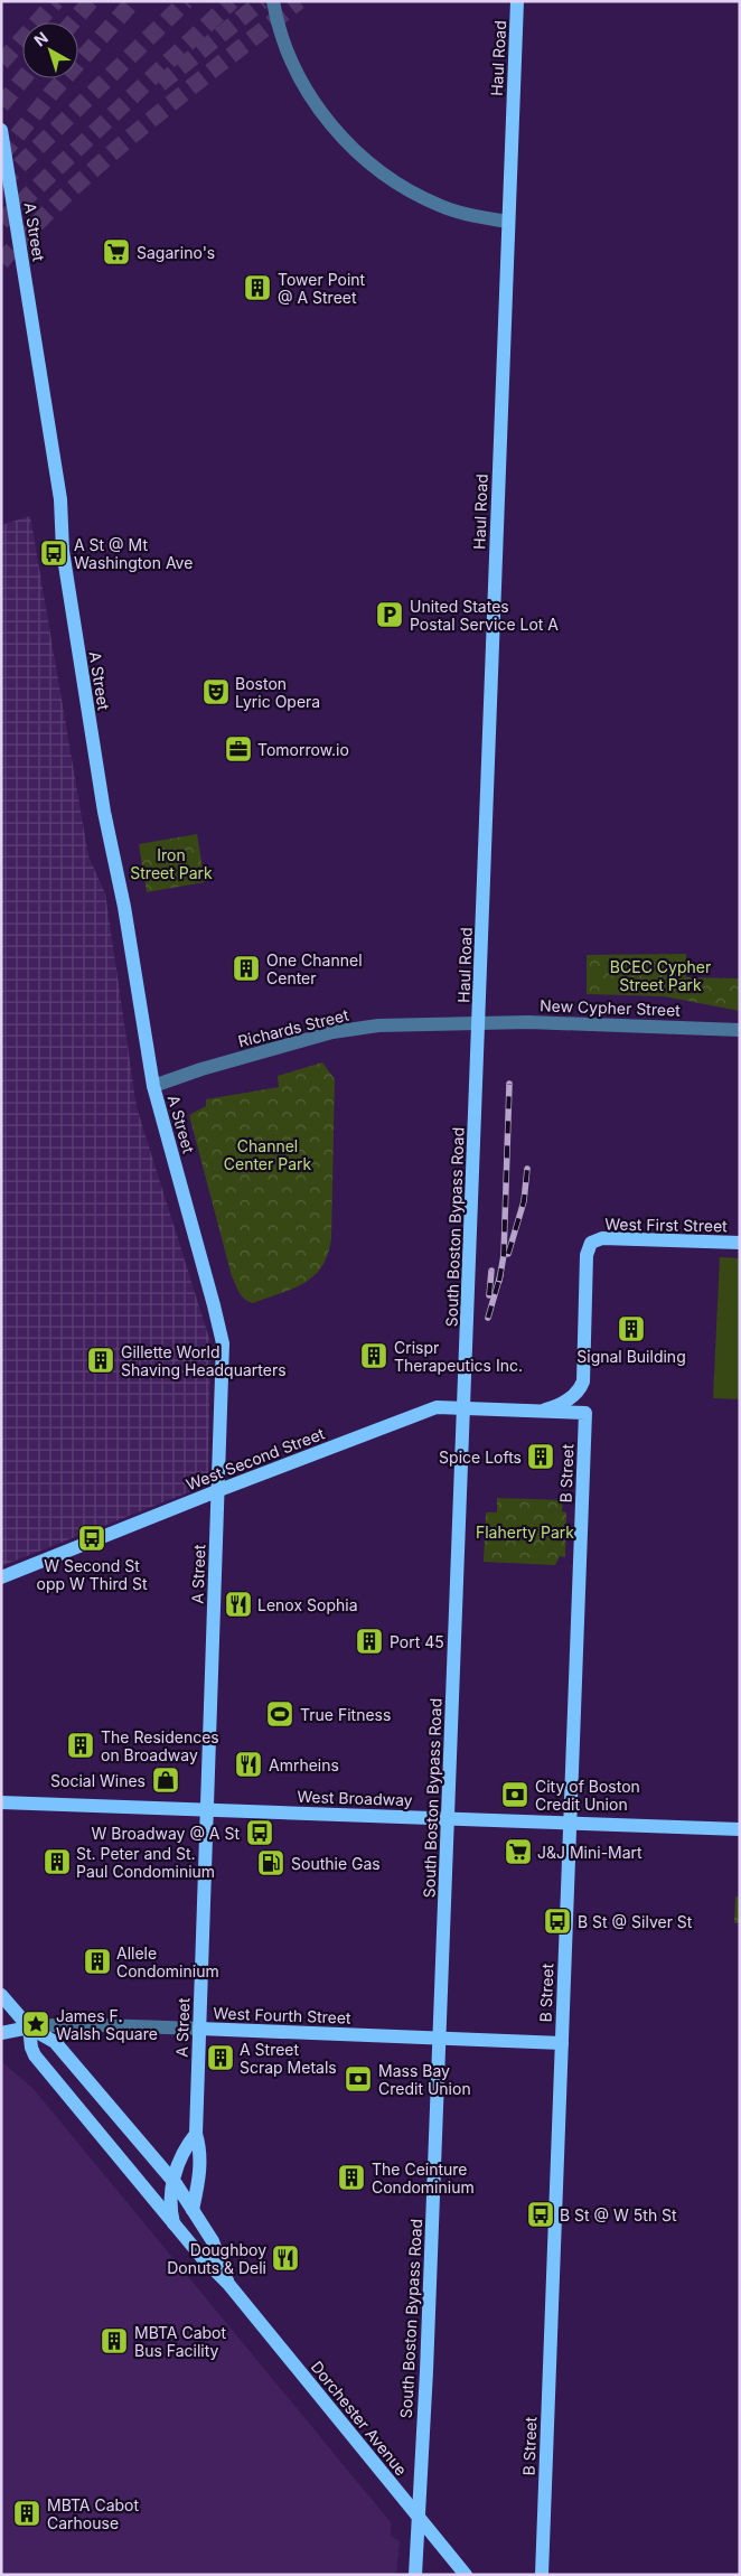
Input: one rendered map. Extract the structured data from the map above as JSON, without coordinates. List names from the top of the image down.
{
  "streets": {
    "main road": [
      "Haul Road",
      "A Street",
      "West First Street",
      "South Boston Bypass Road",
      "West Second Street",
      "B Street",
      "West Broadway",
      "West Fourth Street",
      "Dorchester Avenue"
    ],
    "street": ["New Cypher Street", "Richards Street"]
  },
  "crossings": [
    ["Haul Road", "New Cypher Street"],
    ["Haul Road", "Richards Street"],
    ["Haul Road", "South Boston Bypass Road"],
    ["A Street", "Richards Street"],
    ["A Street", "West Second Street"],
    ["A Street", "West Broadway"],
    ["A Street", "West Fourth Street"],
    ["A Street", "Dorchester Avenue"],
    ["New Cypher Street", "Richards Street"],
    ["New Cypher Street", "South Boston Bypass Road"],
    ["Richards Street", "South Boston Bypass Road"],
    ["West First Street", "West Second Street"],
    ["West Second Street", "B Street"],
    ["B Street", "West Broadway"],
    ["B Street", "West Fourth Street"],
    ["West Fourth Street", "Dorchester Avenue"]
  ],
  "parks": [
    "Iron Street Park",
    "BCEC Cypher Street Park",
    "Channel Center Park",
    "Flaherty Park"
  ],
  "places": {
    "supermarket": ["Sagarino's", "J&J Mini-Mart"],
    "building": [
      "Tower Point @ A Street",
      "One Channel Center",
      "Signal Building",
      "Crispr Therapeutics Inc.",
      "Gillette World Shaving Headquarters",
      "Spice Lofts",
      "Port 45",
      "The Residences on Broadway",
      "St. Peter and St. Paul Condominium",
      "Allele Condominium",
      "A Street Scrap Metals",
      "The Ceinture Condominium",
      "MBTA Cabot Bus Facility",
      "MBTA Cabot Carhouse"
    ],
    "bus stop": [
      "A St @ Mt Washington Ave",
      "W Second St opp W Third St",
      "W Broadway @ A St",
      "B St @ Silver St",
      "B St @ W 5th St"
    ],
    "parking": ["United States Postal Service Lot A"],
    "theatre": ["Boston Lyric Opera"],
    "office": ["Tomorrow.io"],
    "restaurant": ["Lenox Sophia", "Amrheins", "Doughboy Donuts & Deli"],
    "sports": ["True Fitness"],
    "shop": ["Social Wines"],
    "bank": ["City of Boston Credit Union", "Mass Bay Credit Union"],
    "fuel station": ["Southie Gas"],
    "place": ["James F. Walsh Square"]
  },
  "north": "top left"
}
